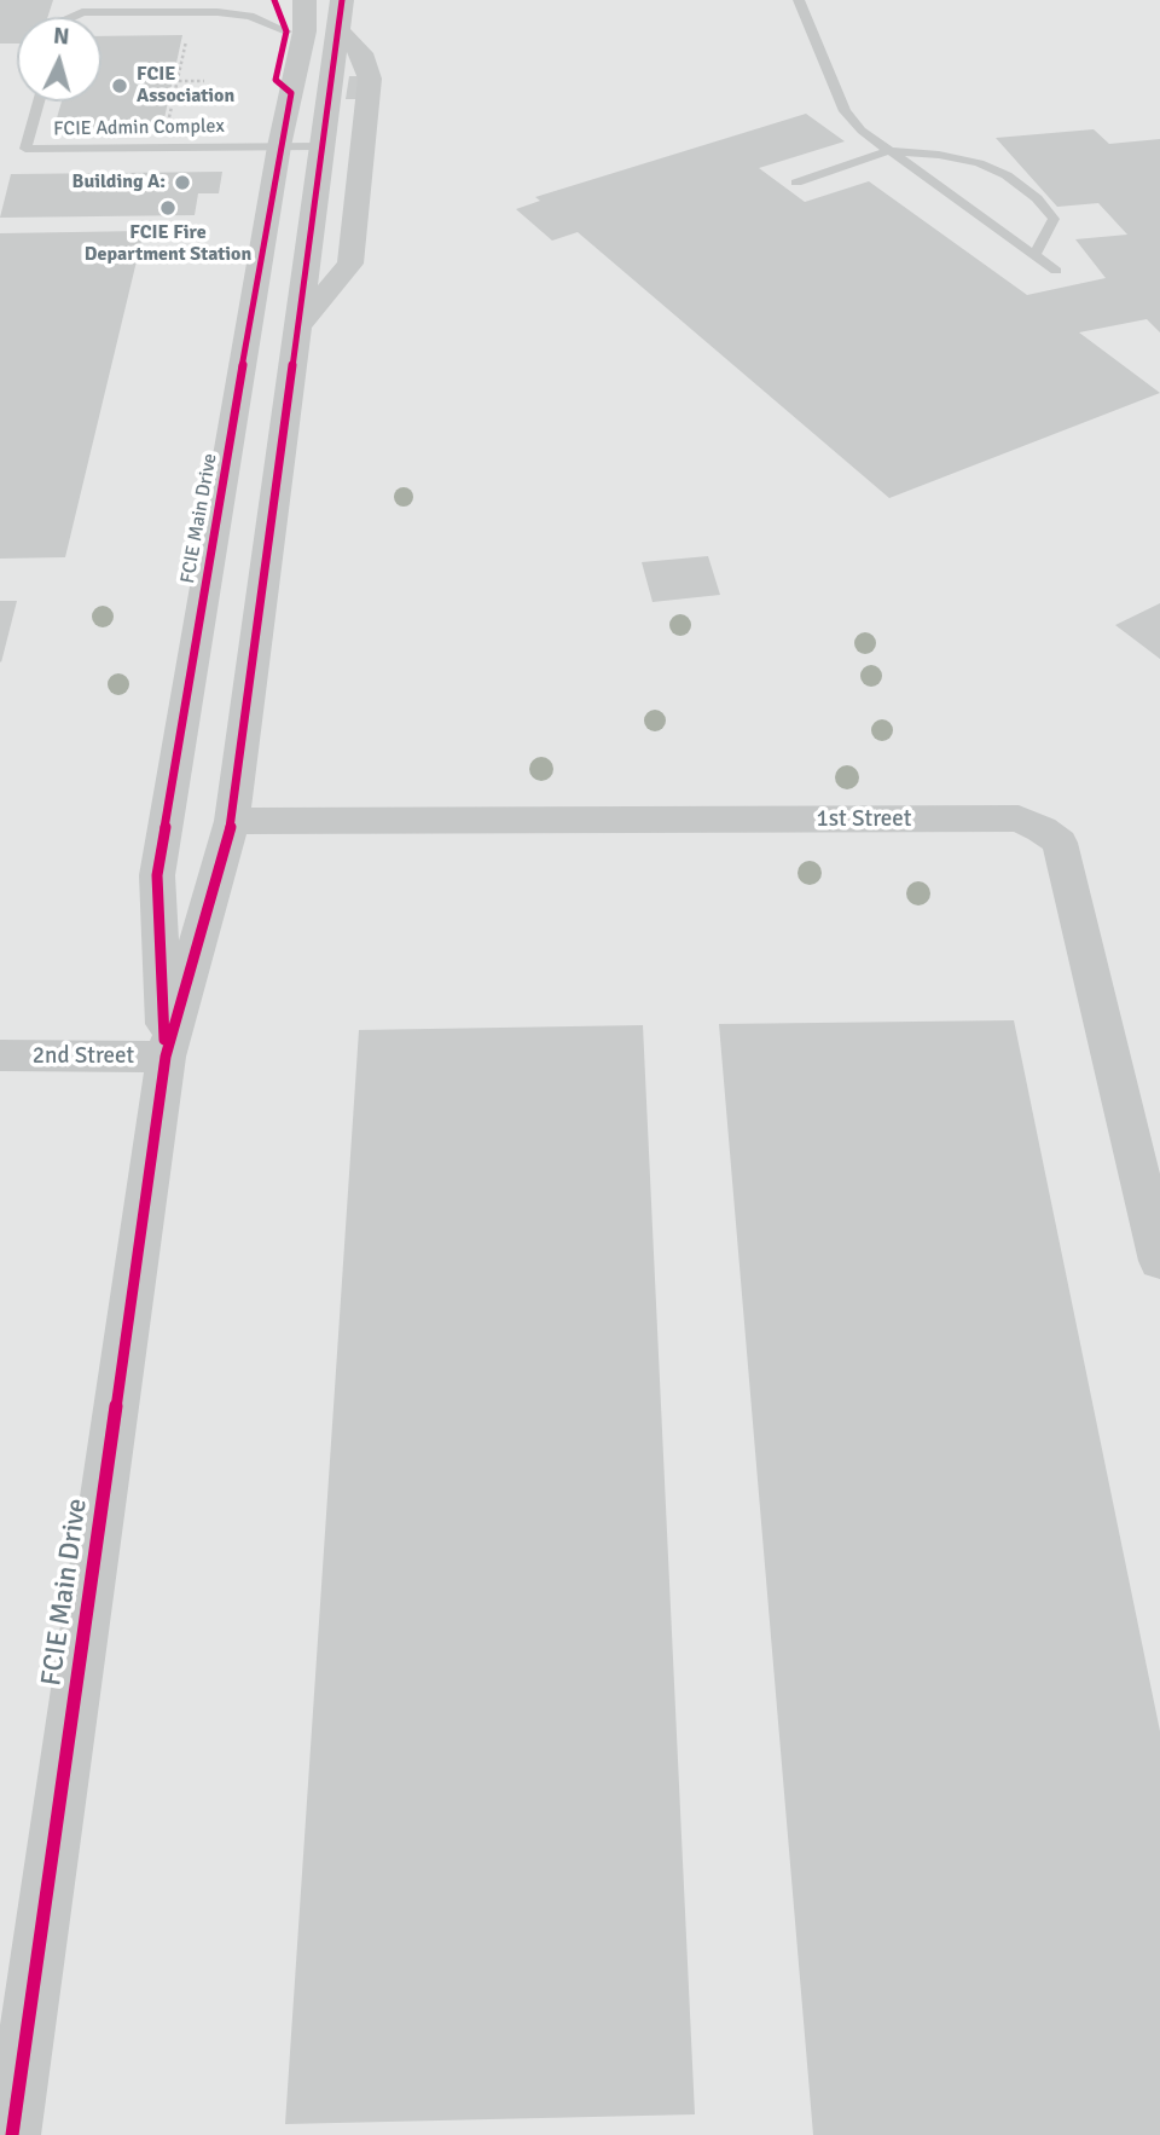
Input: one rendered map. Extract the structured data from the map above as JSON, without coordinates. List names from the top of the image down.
{
  "streets": {
    "street": ["FCIE Main Drive", "1st Street", "2nd Street"],
    "lane": ["FCIE Admin Complex"]
  },
  "crossings": [
    ["FCIE Admin Complex", "FCIE Main Drive"],
    ["FCIE Main Drive", "1st Street"],
    ["FCIE Main Drive", "2nd Street"]
  ],
  "places": ["FCIE Association", "Building A:", "FCIE Fire Department Station"],
  "north": "top"
}
